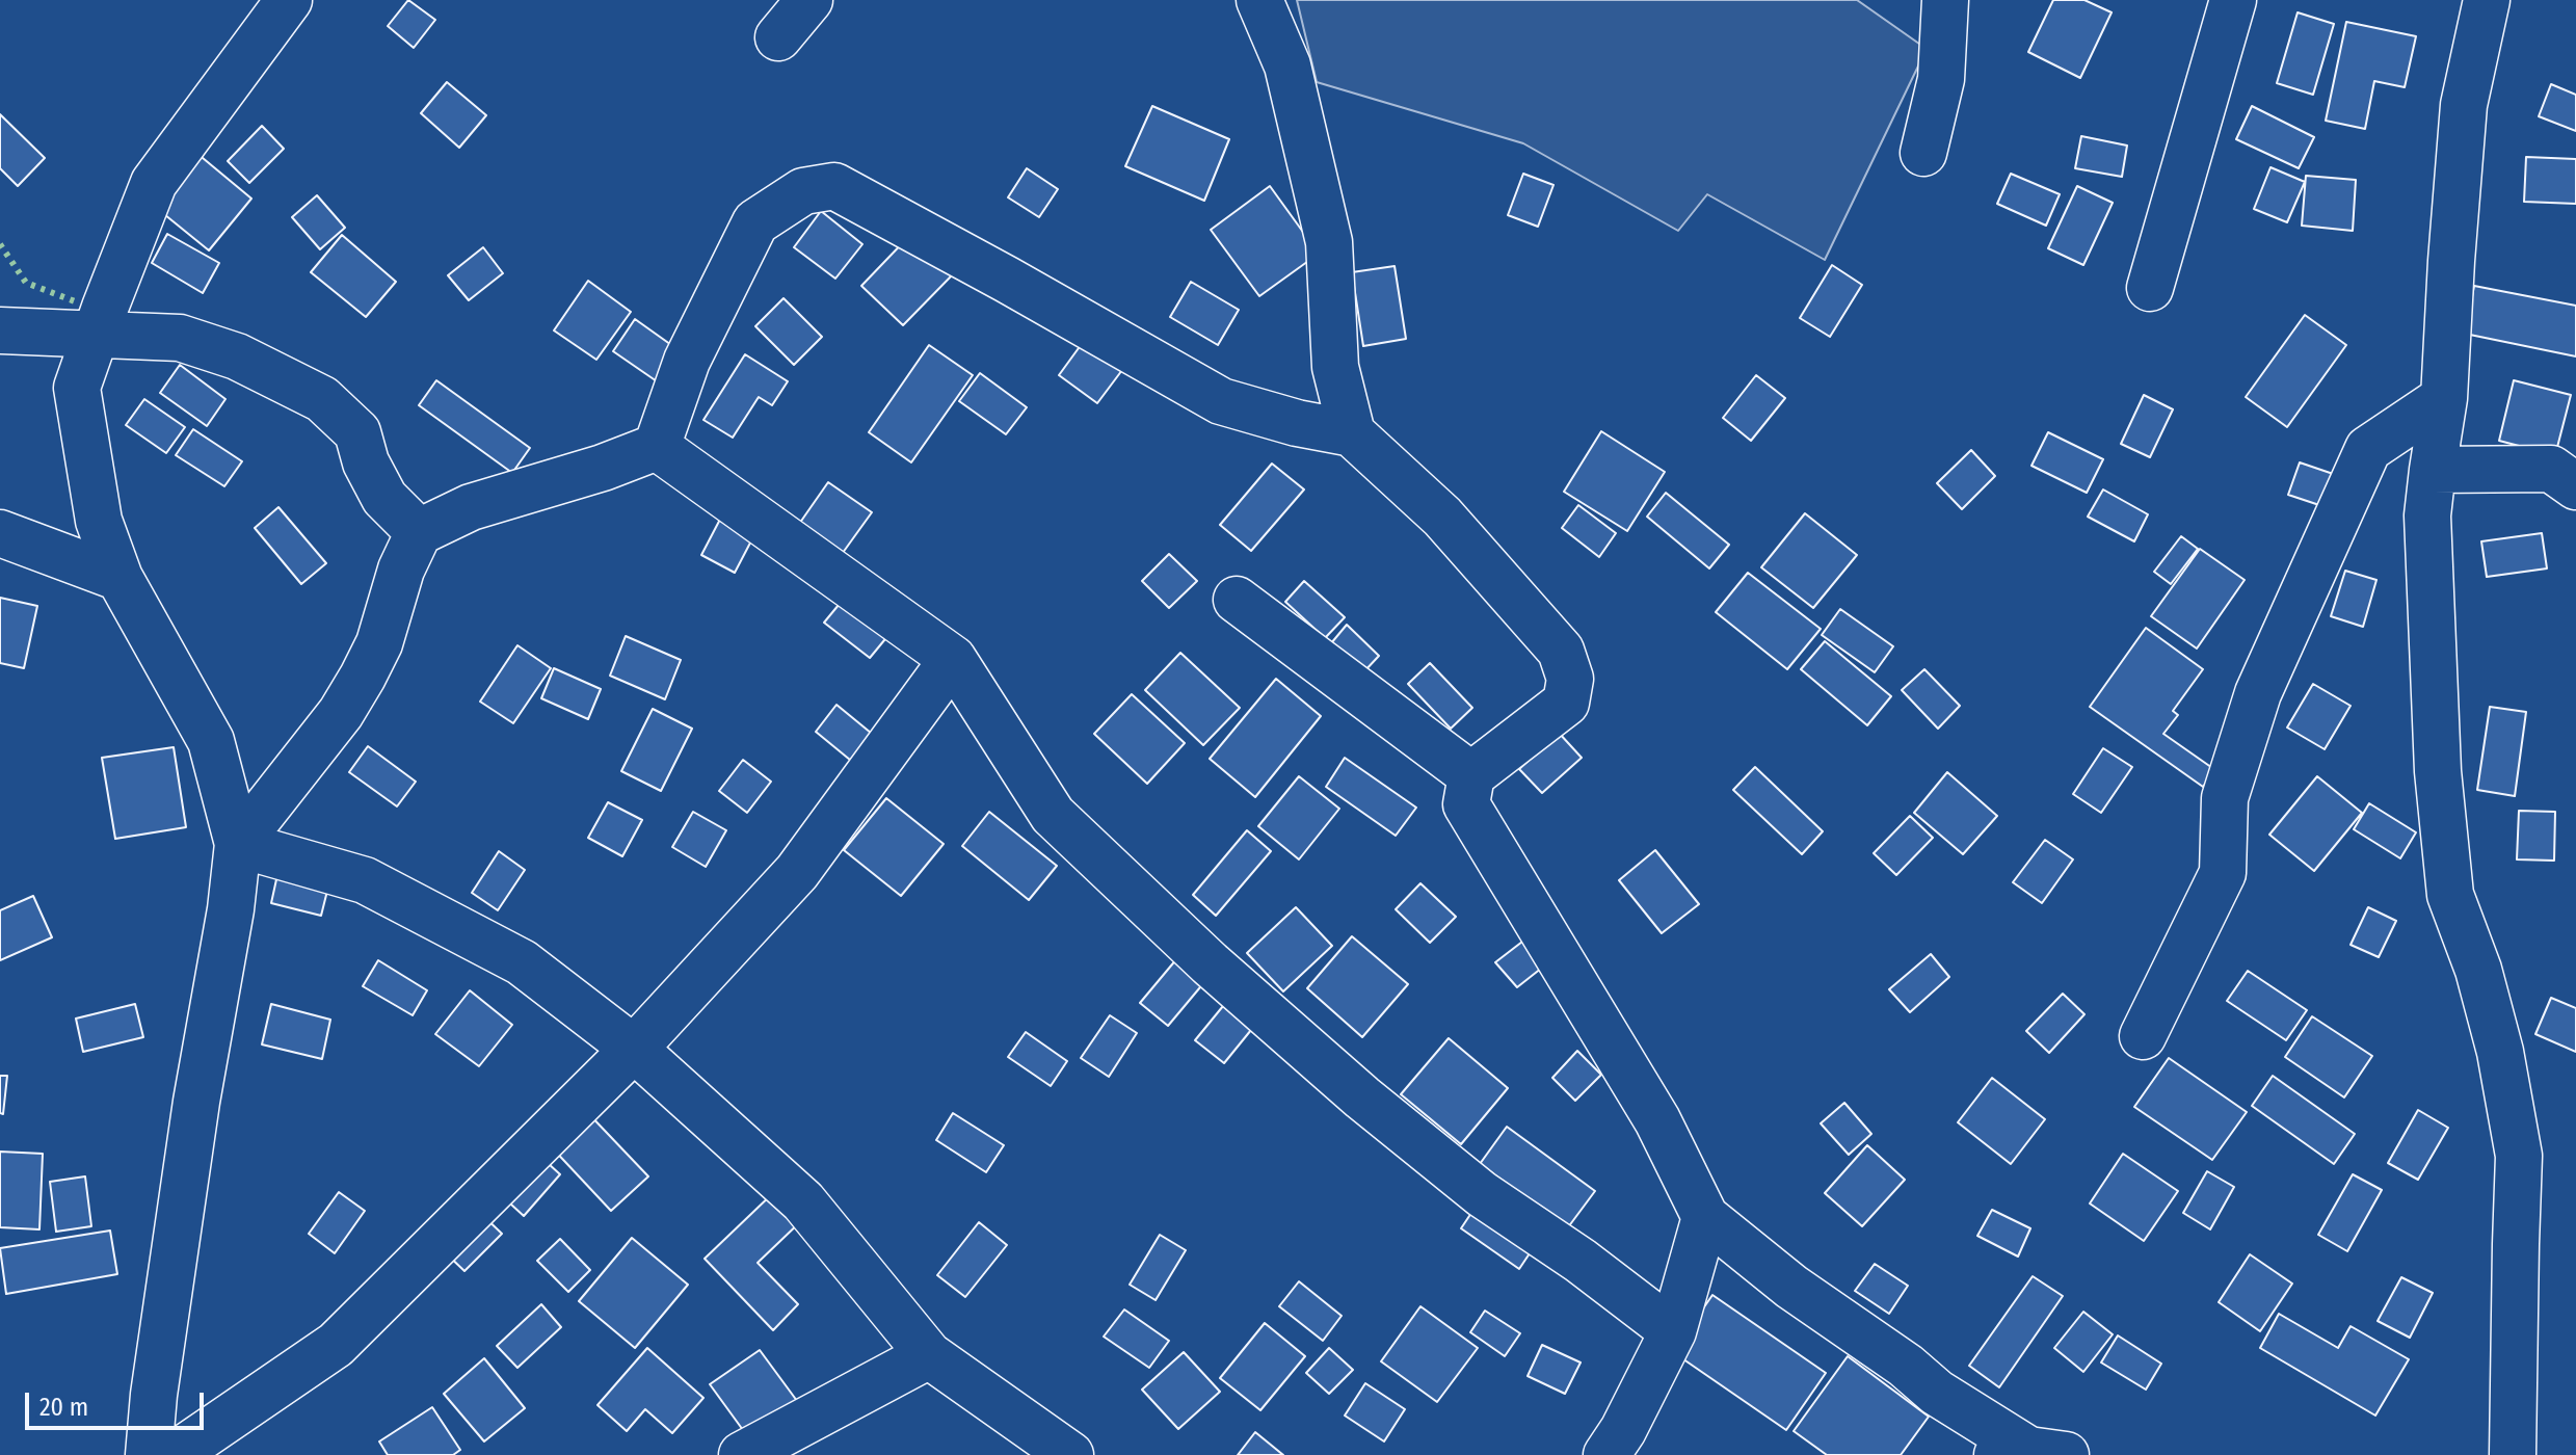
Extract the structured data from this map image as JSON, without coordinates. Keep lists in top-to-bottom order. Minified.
{"scale_bar":"20 m"}
